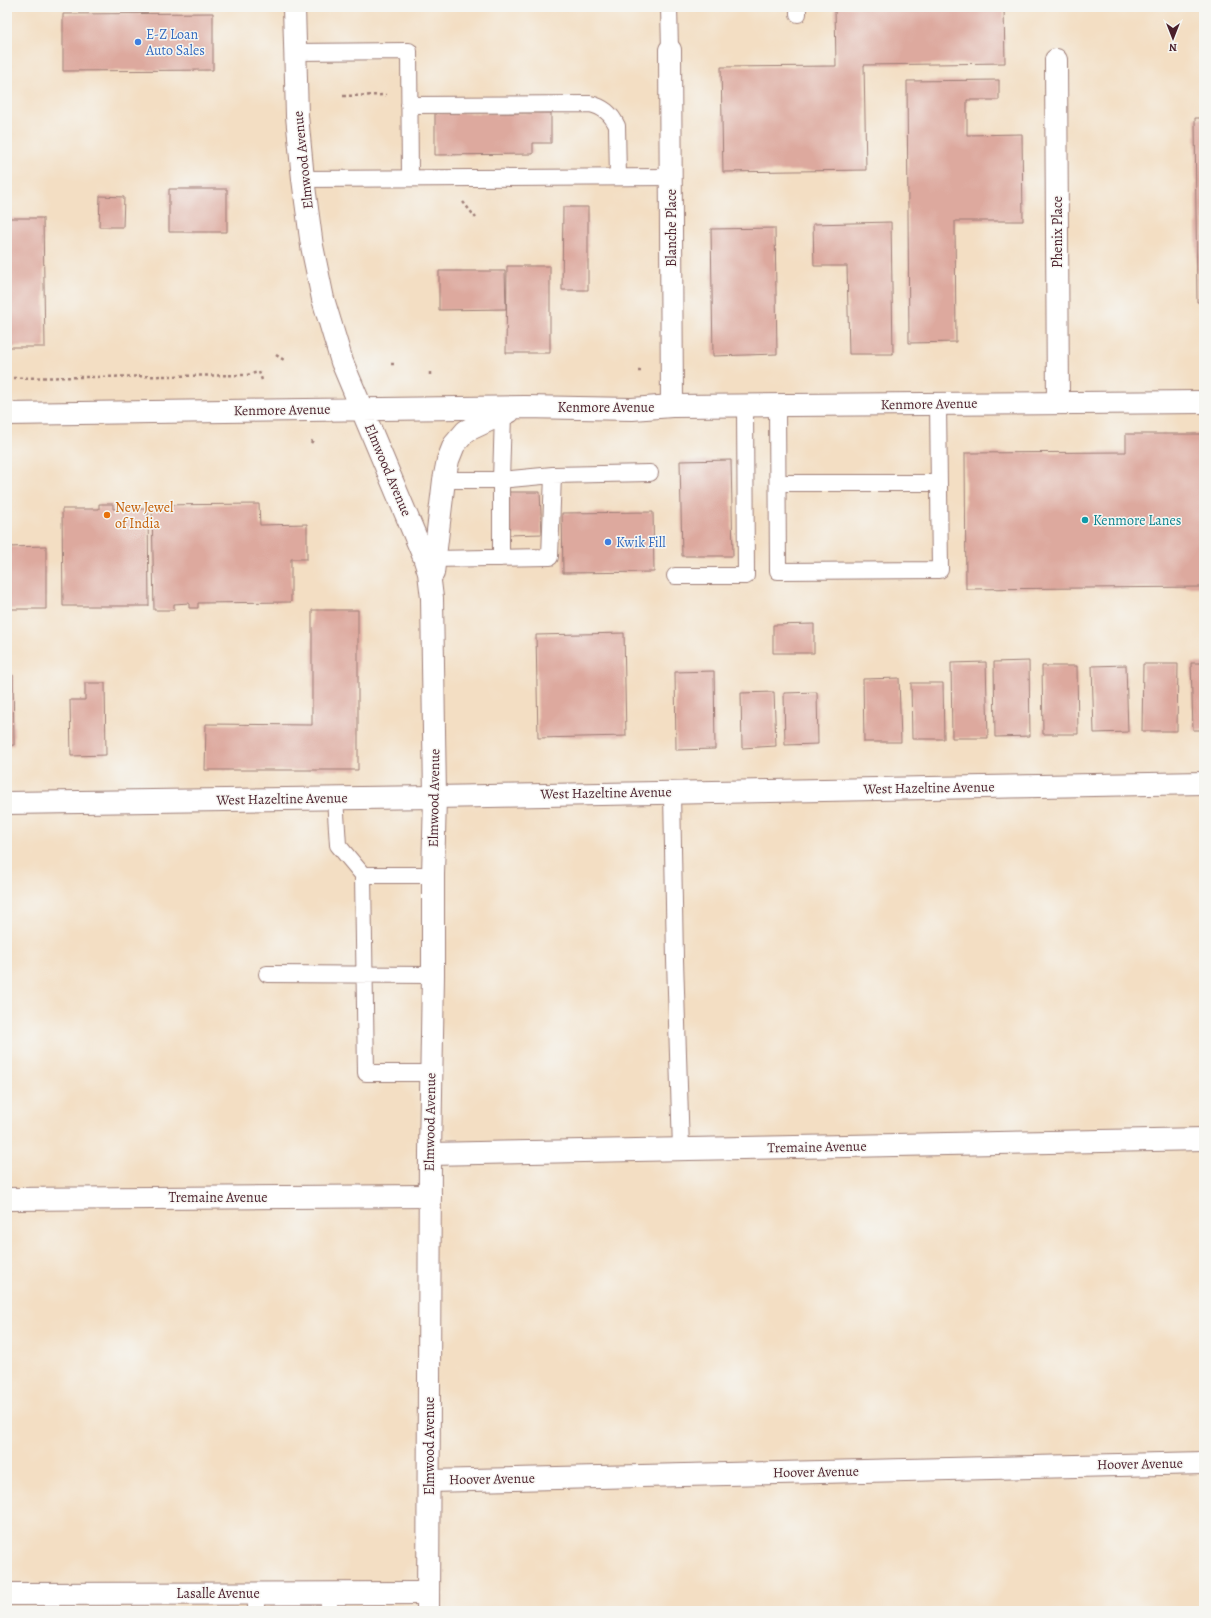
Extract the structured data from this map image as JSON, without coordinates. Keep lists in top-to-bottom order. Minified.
{"streets":{"street":["Elmwood Avenue","Blanche Place","Phenix Place","Kenmore Avenue","West Hazeltine Avenue","Tremaine Avenue","Hoover Avenue","Lasalle Avenue"]},"crossings":[["Elmwood Avenue","Kenmore Avenue"],["Elmwood Avenue","West Hazeltine Avenue"],["Elmwood Avenue","Tremaine Avenue"],["Elmwood Avenue","Hoover Avenue"],["Elmwood Avenue","Lasalle Avenue"],["Blanche Place","Kenmore Avenue"],["Phenix Place","Kenmore Avenue"]],"places":["E-Z Loan Auto Sales","New Jewel of India","Kenmore Lanes","Kwik Fill"],"north":"bottom"}
